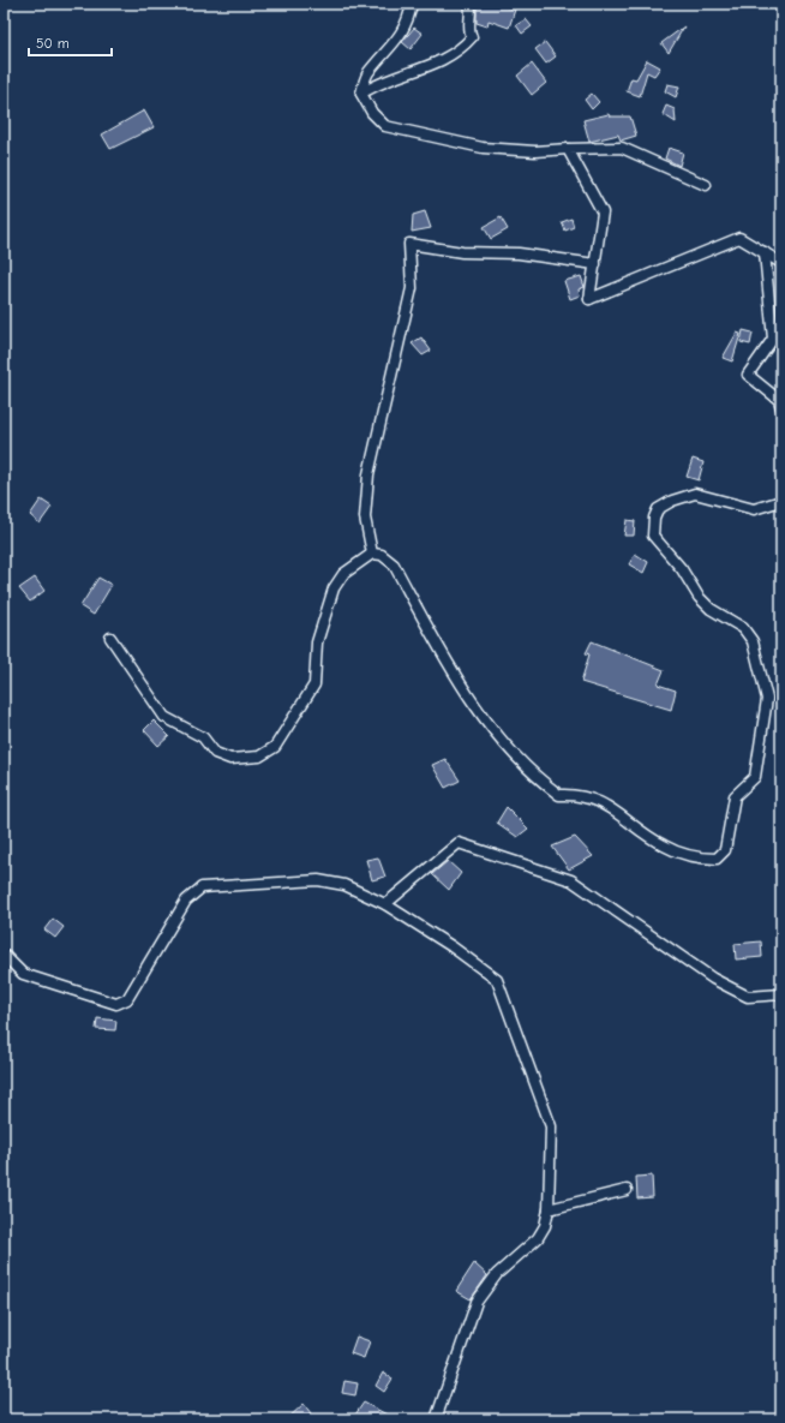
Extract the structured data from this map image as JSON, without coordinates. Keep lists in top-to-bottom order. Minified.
{"scale_bar":"50 m"}
